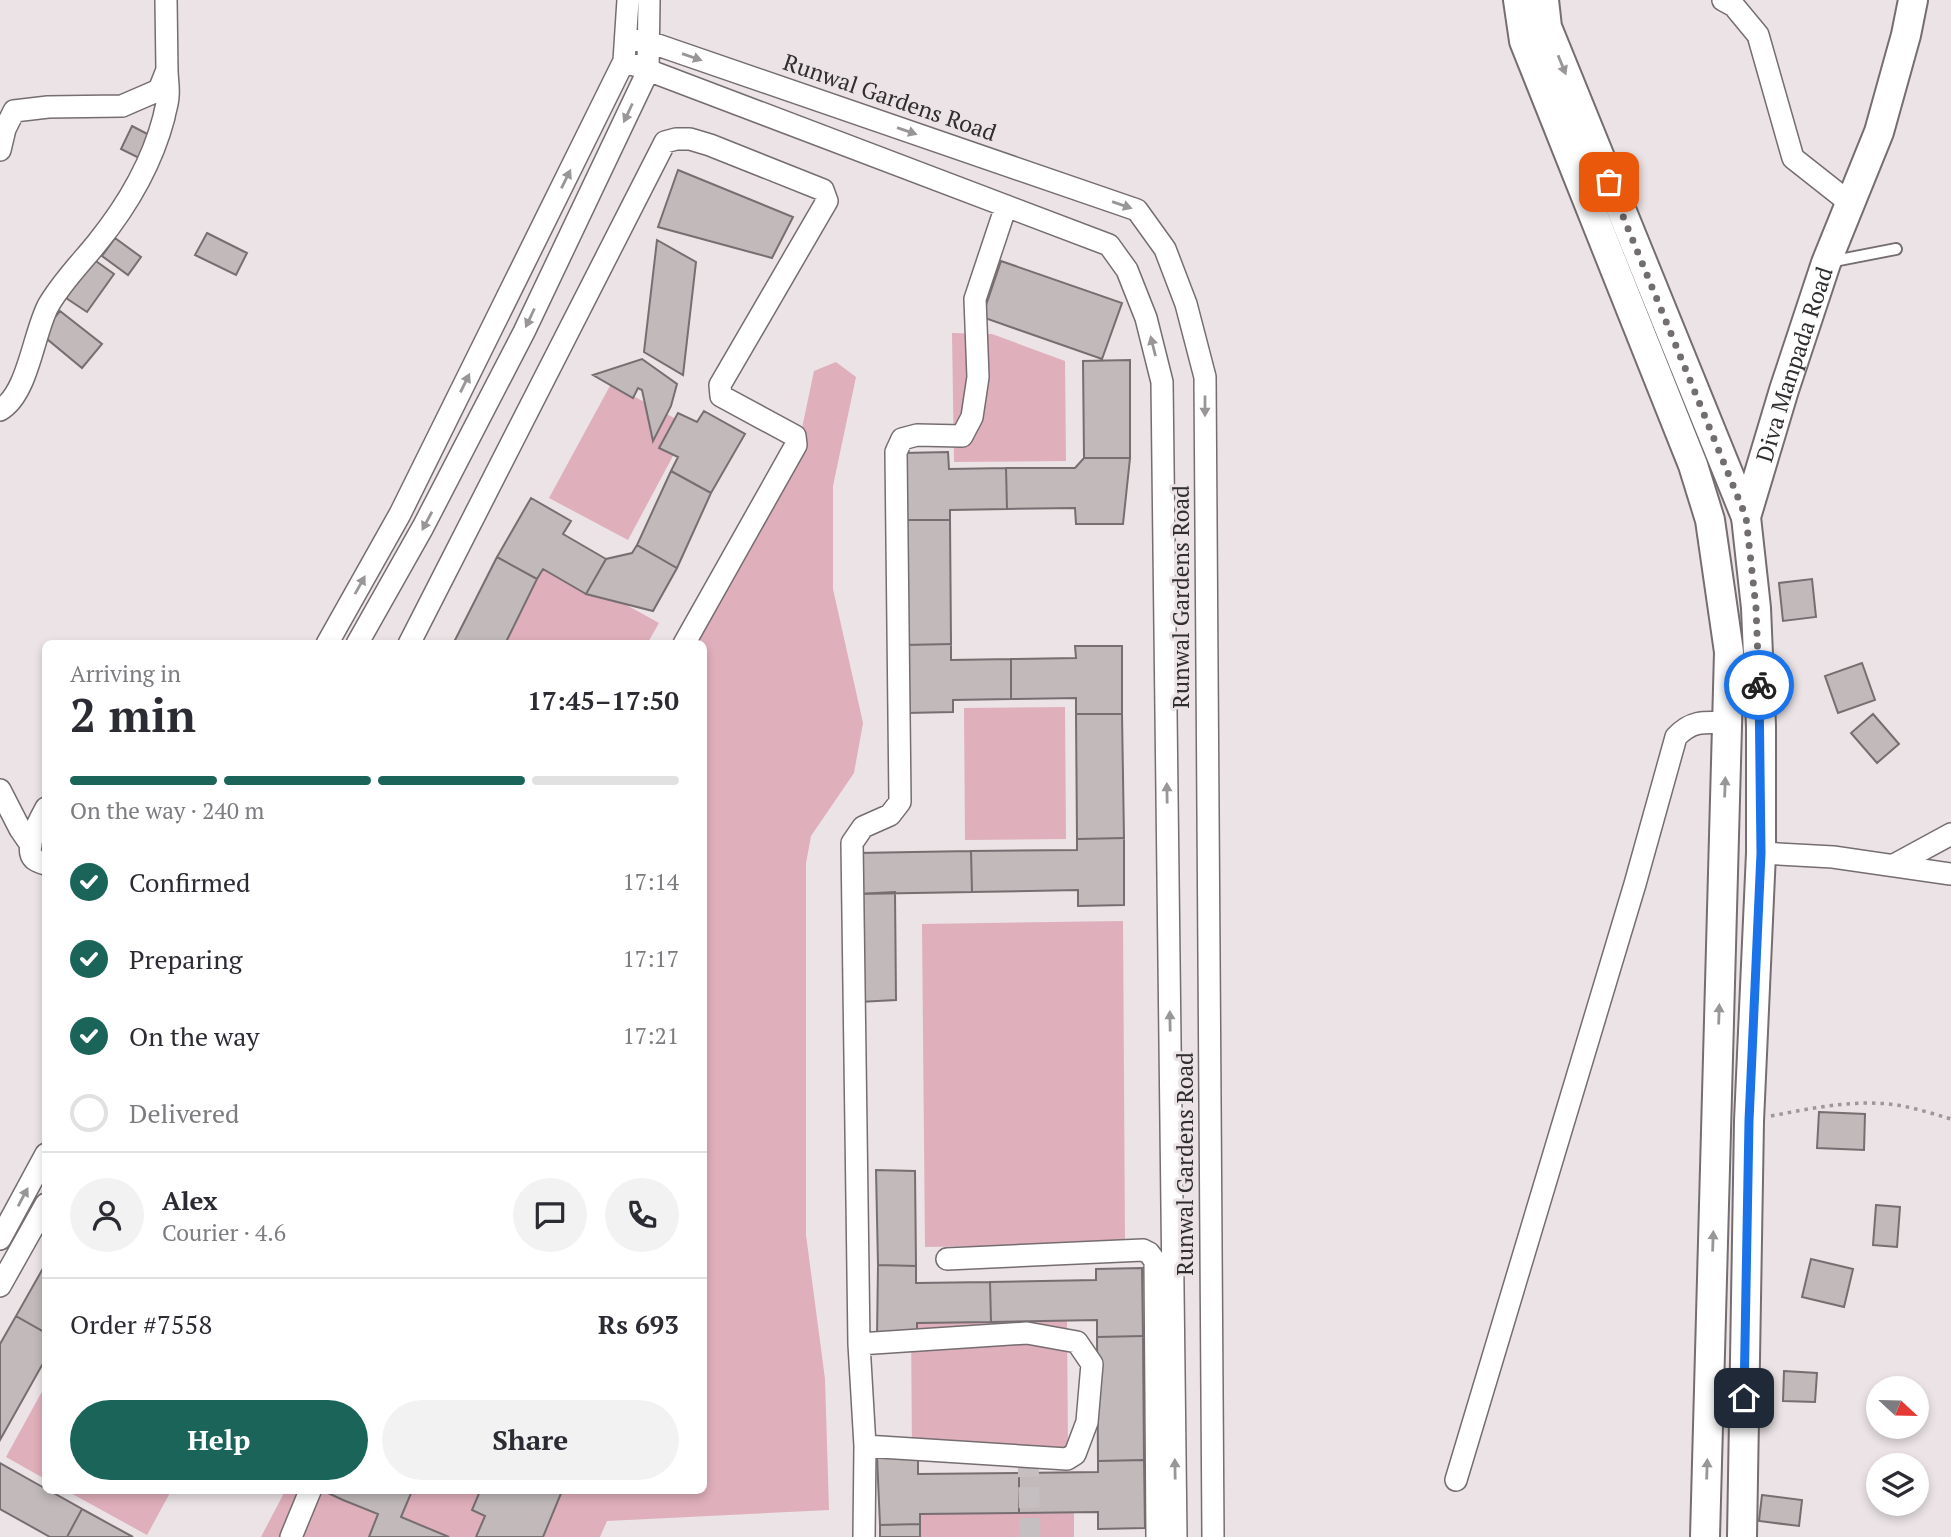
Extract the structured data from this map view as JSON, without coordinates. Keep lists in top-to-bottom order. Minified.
{"streets":{"street":["Runwal Gardens Road","Diva Manpada Road"]},"north":"right","page":{"heading":["2 min","Arriving in","17:45–17:50"],"panel":["Alex","Courier · 4.6","Order #7558","Rs 693"],"bar":"On the way · 240 m","list":[["Confirmed","17:14"],["Preparing","17:17"],["On the way","17:21"],"Delivered"],"buttons":["Help","Share"]}}
